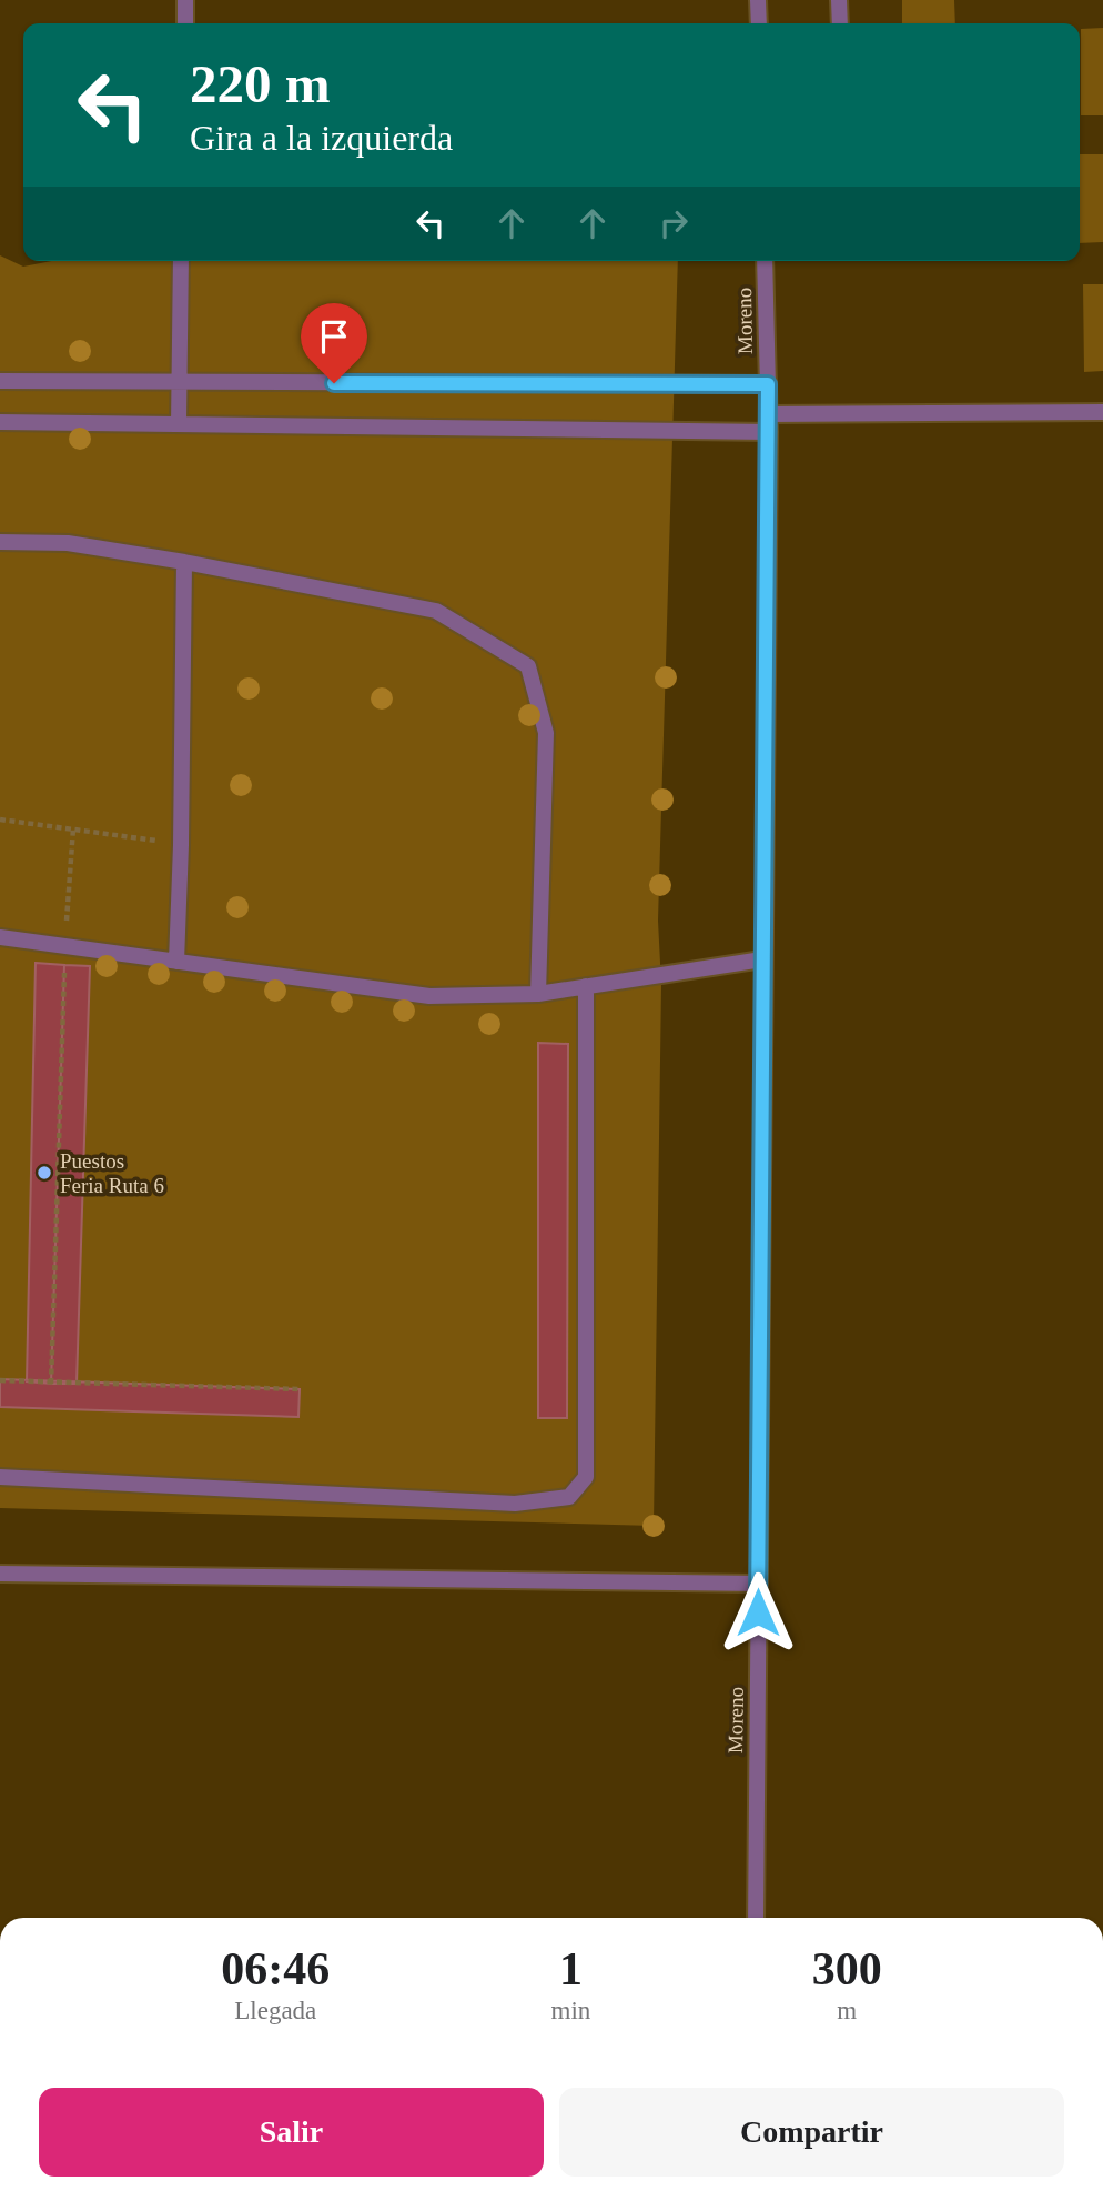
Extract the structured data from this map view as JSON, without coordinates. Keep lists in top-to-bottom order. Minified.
{"streets":{"street":["Moreno"]},"places":["Puestos Feria Ruta 6"],"page":{"turn":["220 m","Gira a la izquierda"],"eta":["06:46","Llegada","1","min","300","m"],"buttons":["Salir","Compartir"]}}
